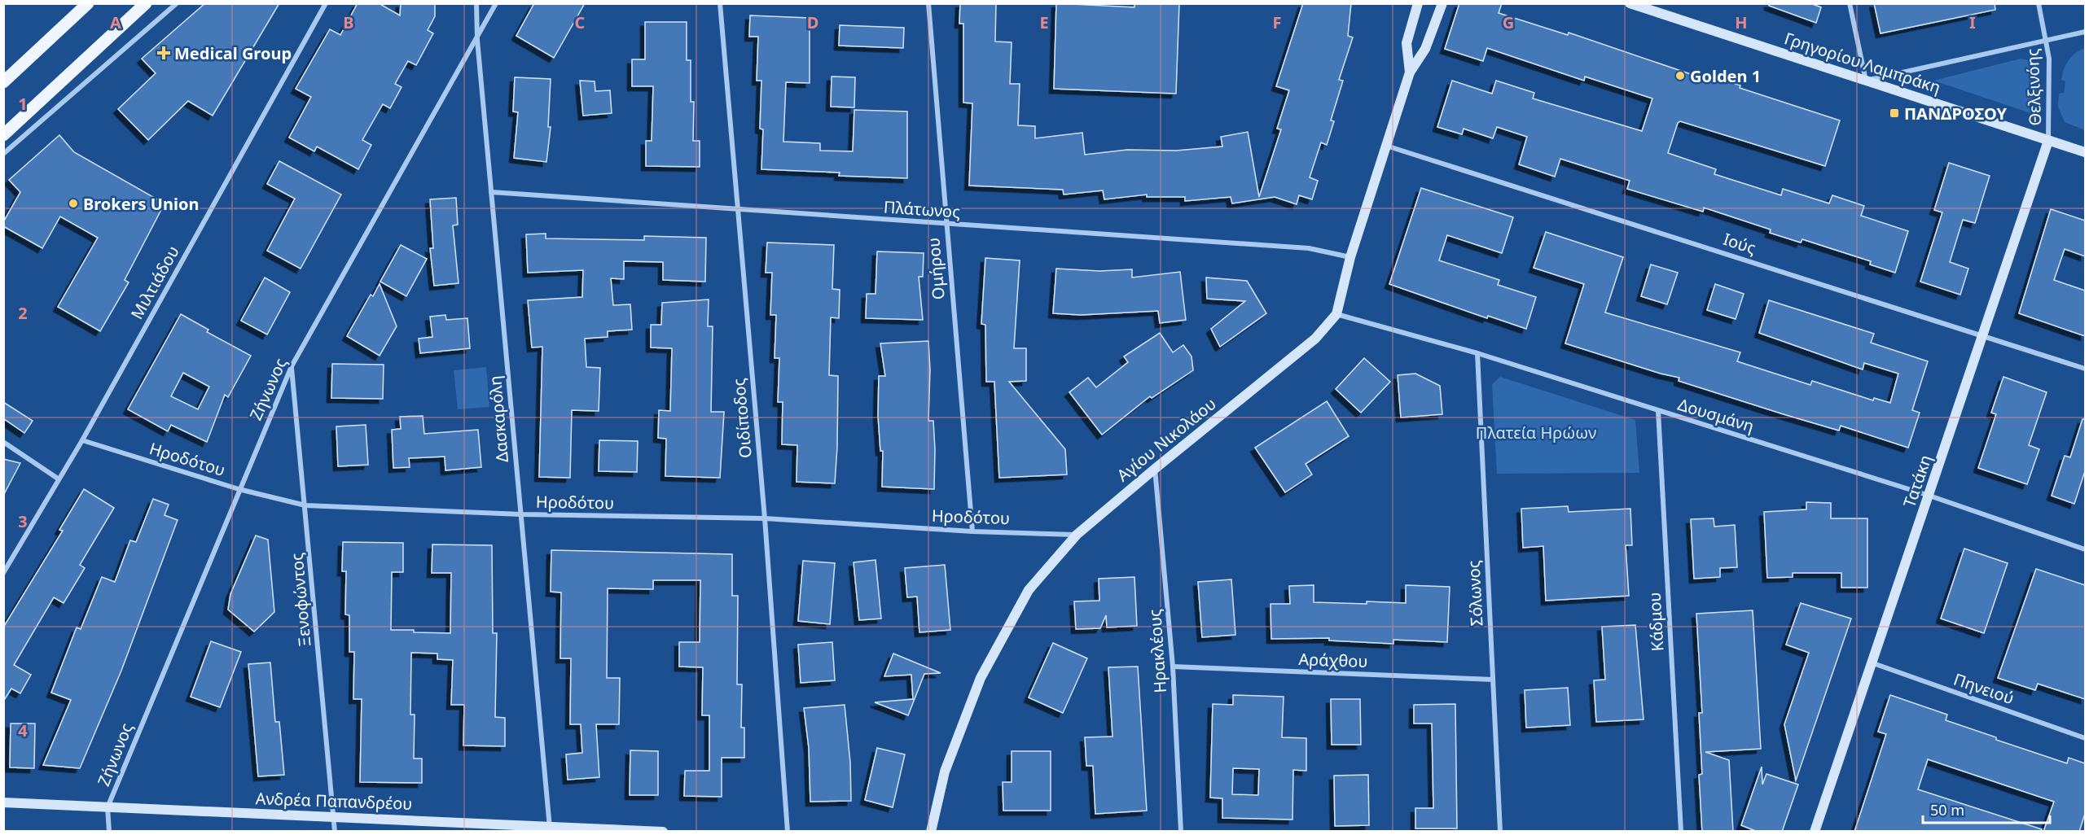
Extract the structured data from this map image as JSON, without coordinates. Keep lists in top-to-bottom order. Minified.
{"streets":{"street":["Γρηγορίου Λαμπράκη","Θελξινόης","Πλάτωνος","Ιούς","Ομήρου","Μιλτιάδου","Ζήνωνος","Δουσμάνη","Οιδίποδος","Δασκαρόλη","Αγίου Νικολάου","Ηροδότου","Τατάκη","Σόλωνος","Ξενοφώντος","Κάδμου","Ηρακλέους","Αράχθου","Πηνειού","Ανδρέα Παπανδρέου"]},"crossings":[["Γρηγορίου Λαμπράκη","Θελξινόης"],["Γρηγορίου Λαμπράκη","Τατάκη"],["Θελξινόης","Τατάκη"],["Πλάτωνος","Ομήρου"],["Πλάτωνος","Οιδίποδος"],["Πλάτωνος","Δασκαρόλη"],["Πλάτωνος","Αγίου Νικολάου"],["Ιούς","Αγίου Νικολάου"],["Ιούς","Τατάκη"],["Ομήρου","Ηροδότου"],["Μιλτιάδου","Ηροδότου"],["Ζήνωνος","Δασκαρόλη"],["Ζήνωνος","Ηροδότου"],["Ζήνωνος","Ξενοφώντος"],["Ζήνωνος","Ανδρέα Παπανδρέου"],["Δουσμάνη","Αγίου Νικολάου"],["Δουσμάνη","Τατάκη"],["Δουσμάνη","Σόλωνος"],["Δουσμάνη","Κάδμου"],["Οιδίποδος","Ηροδότου"],["Δασκαρόλη","Ηροδότου"],["Δασκαρόλη","Ανδρέα Παπανδρέου"],["Αγίου Νικολάου","Ηροδότου"],["Αγίου Νικολάου","Ηρακλέους"],["Ηροδότου","Ξενοφώντος"],["Τατάκη","Πηνειού"],["Σόλωνος","Αράχθου"],["Ξενοφώντος","Ανδρέα Παπανδρέου"],["Ηρακλέους","Αράχθου"]],"parks":["Πλατεία Ηρώων"],"places":{"health":["Medical Group"],"other":["Golden 1","Brokers Union"],"transit":["ΠΑΝΔΡΟΣΟΥ"]},"scale_bar":"50 m","grid":{"columns":["A","B","C","D","E","F","G","H","I"],"rows":["1","2","3","4"]}}
